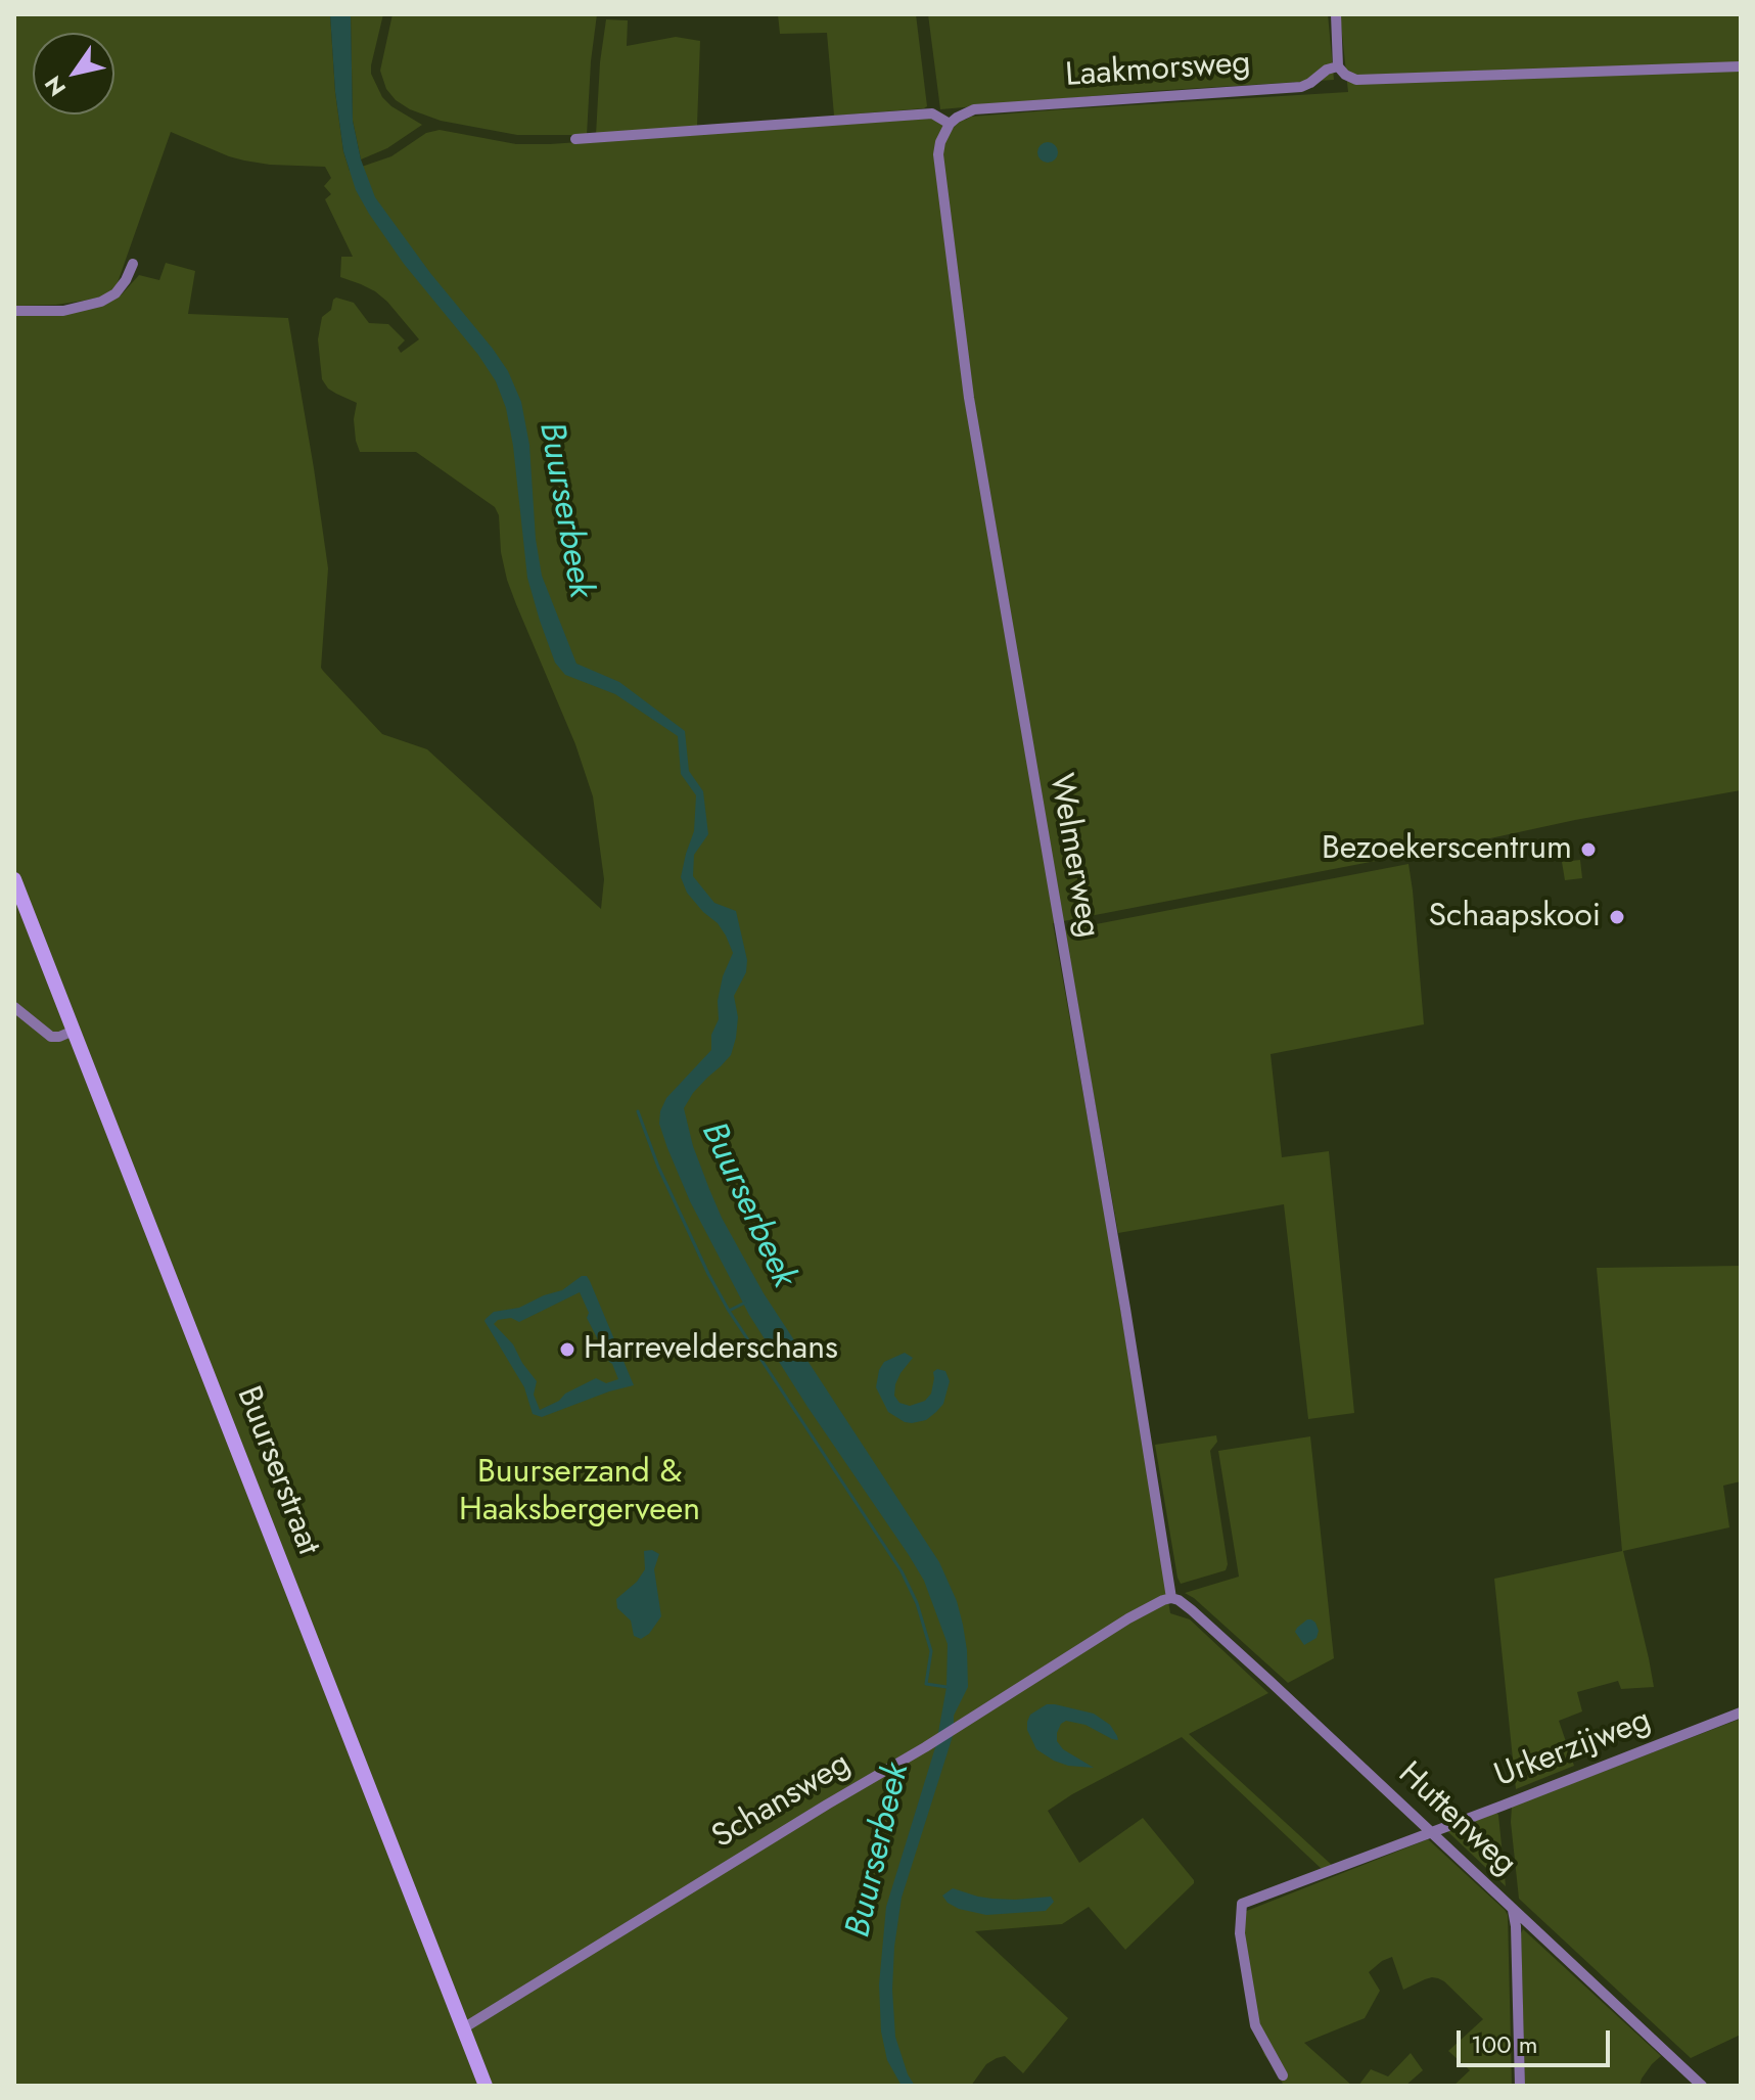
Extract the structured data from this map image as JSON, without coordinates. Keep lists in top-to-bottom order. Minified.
{"streets":{"main road":["Buurserstraat"],"street":["Laakmorsweg","Welmerweg","Urkerzijweg","Schansweg","Huttenweg"]},"crossings":[["Laakmorsweg","Welmerweg"],["Welmerweg","Schansweg"],["Welmerweg","Huttenweg"],["Buurserstraat","Schansweg"],["Urkerzijweg","Huttenweg"],["Schansweg","Huttenweg"]],"water":["Buurserbeek"],"parks":["Buurserzand & Haaksbergerveen"],"places":["Bezoekerscentrum","Schaapskooi","Harrevelderschans"],"scale_bar":"100 m","north":"bottom left"}
